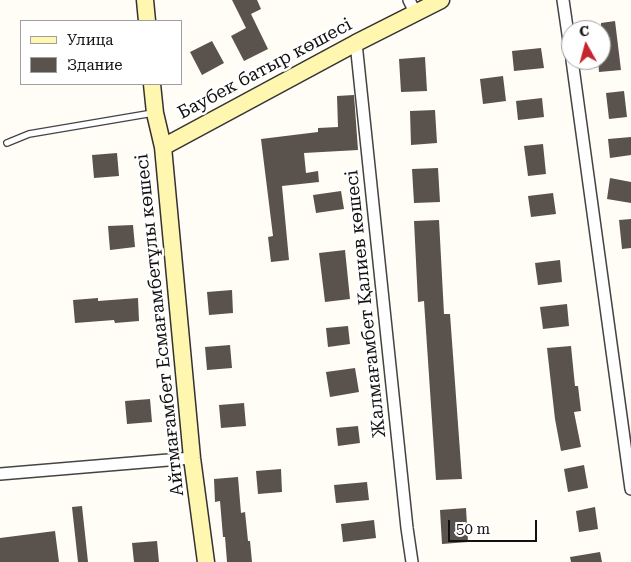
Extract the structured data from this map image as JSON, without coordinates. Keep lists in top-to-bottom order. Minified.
{"streets":{"street":["Баубек батыр көшесі","Жалмағамбет Қалиев көшесі","Айтмағамбет Есмағамбетұлы көшесі"]},"crossings":[["Баубек батыр көшесі","Жалмағамбет Қалиев көшесі"],["Баубек батыр көшесі","Айтмағамбет Есмағамбетұлы көшесі"]],"legend":["Улица","Здание"],"scale_bar":"50 m","north":"top"}
